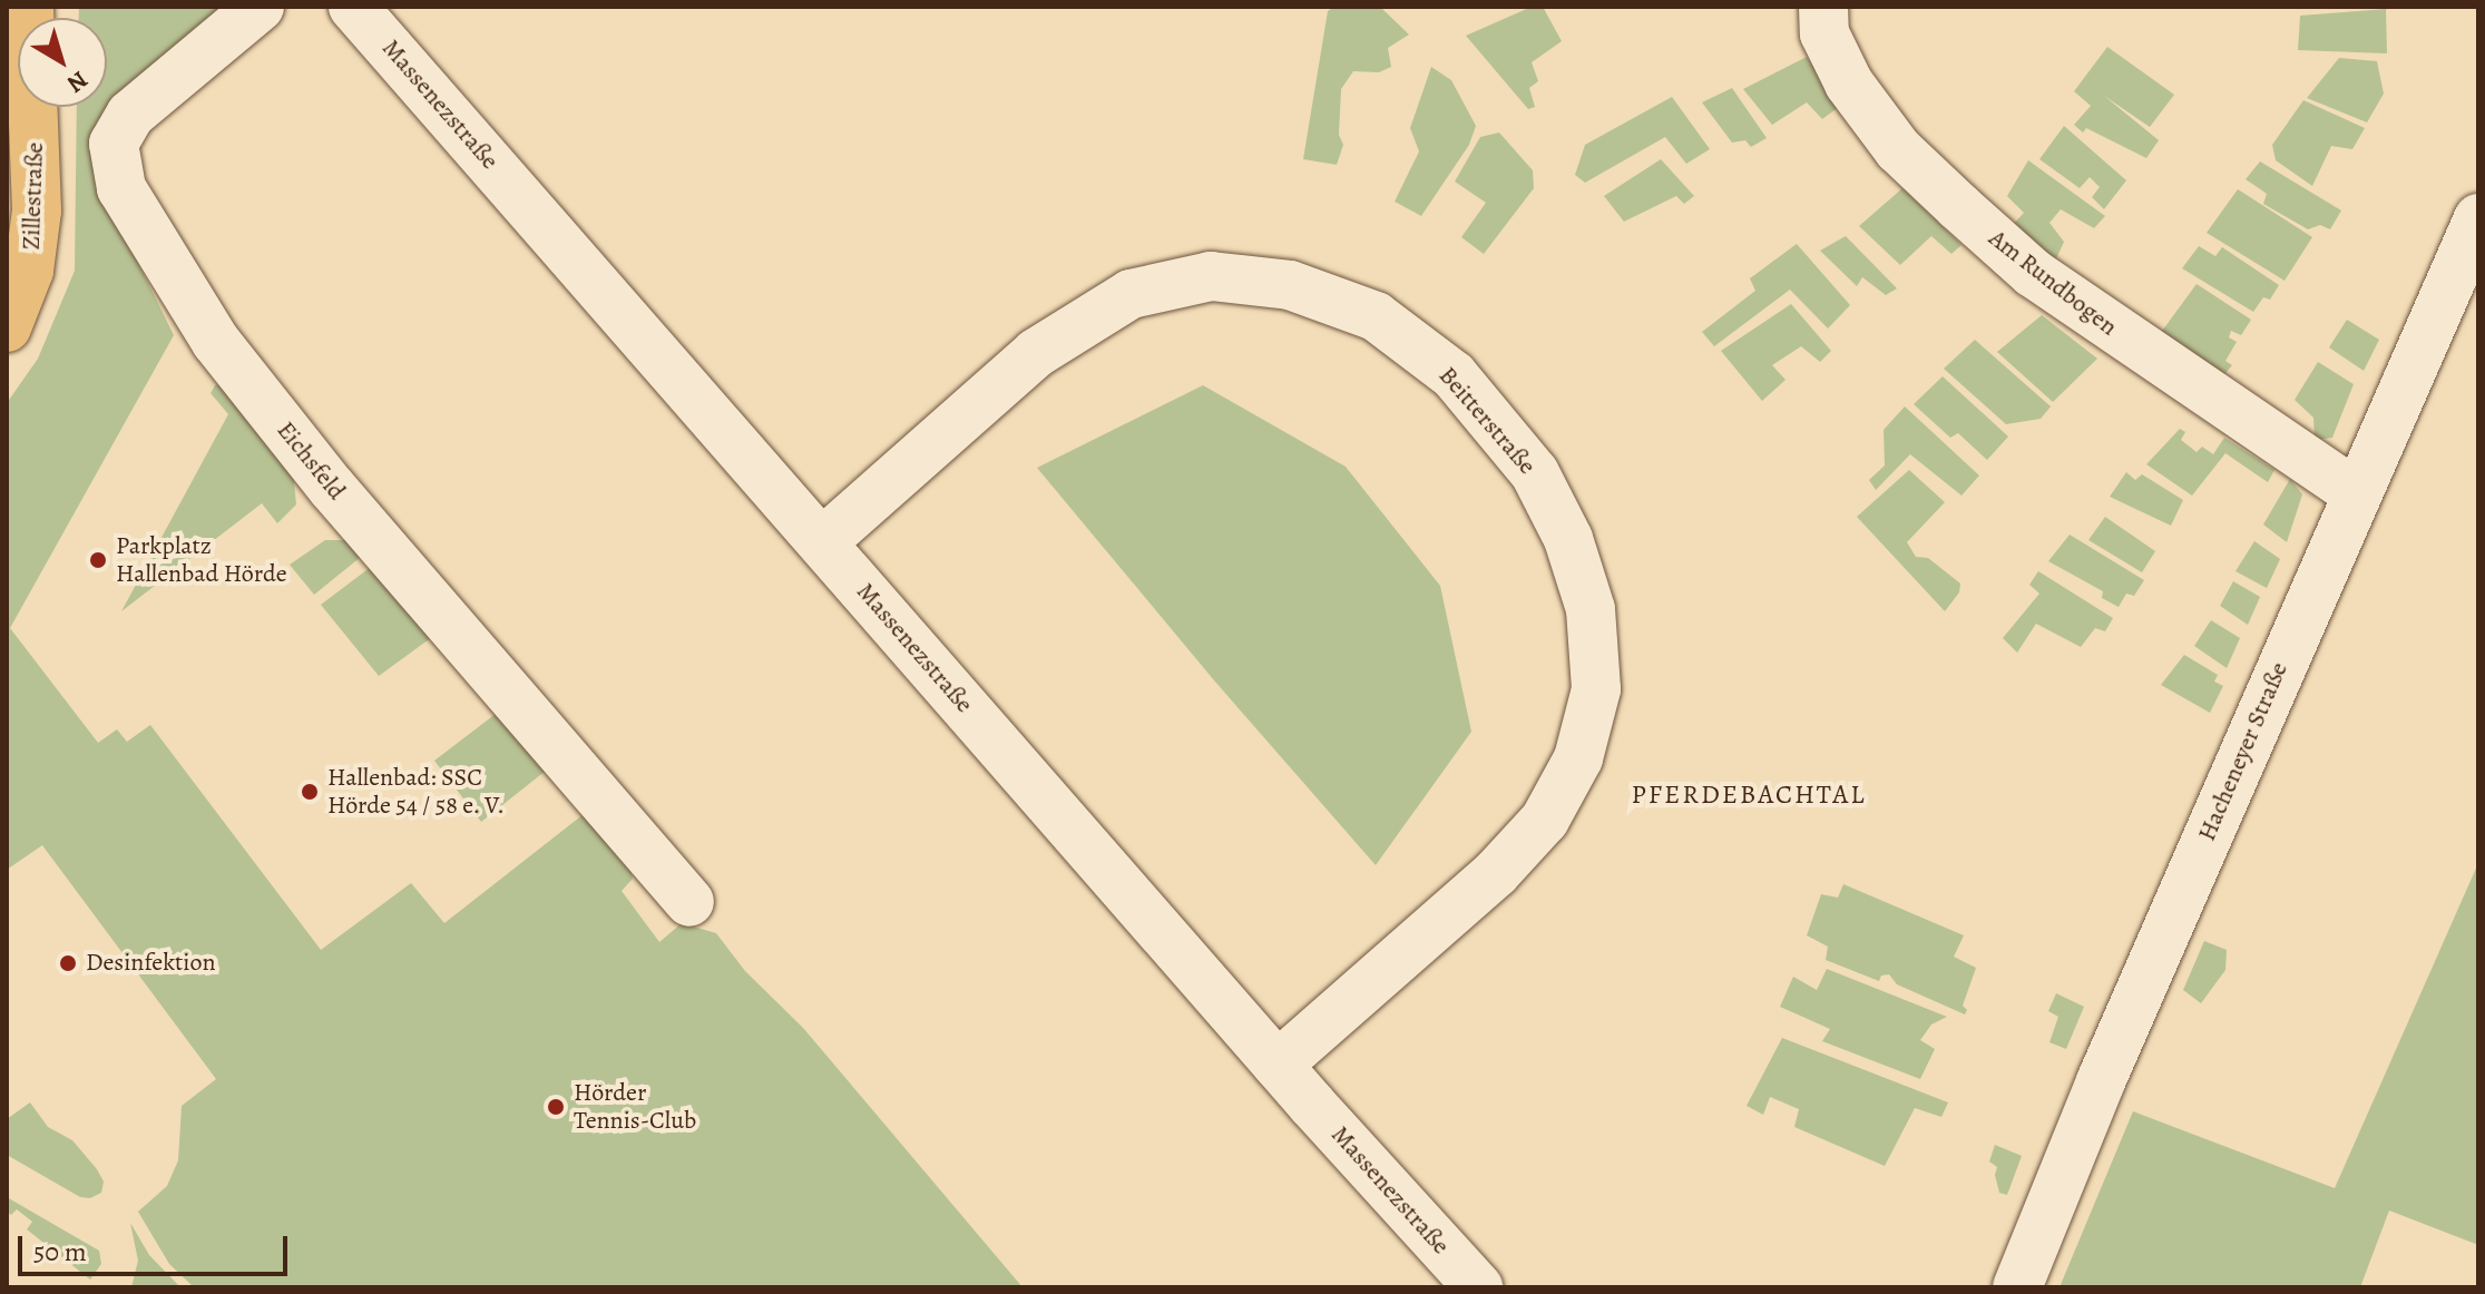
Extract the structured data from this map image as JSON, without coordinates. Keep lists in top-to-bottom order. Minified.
{"streets":{"main road":["Zillestraße"],"street":["Massenezstraße","Am Rundbogen","Beitterstraße","Eichsfeld","Hacheneyer Straße"]},"crossings":[["Massenezstraße","Beitterstraße"],["Am Rundbogen","Hacheneyer Straße"]],"districts":["PFERDEBACHTAL"],"places":["Parkplatz Hallenbad Hörde","Hallenbad: SSC Hörde 54 / 58 e. V.","Desinfektion","Hörder Tennis-Club"],"scale_bar":"50 m","north":"bottom right"}
